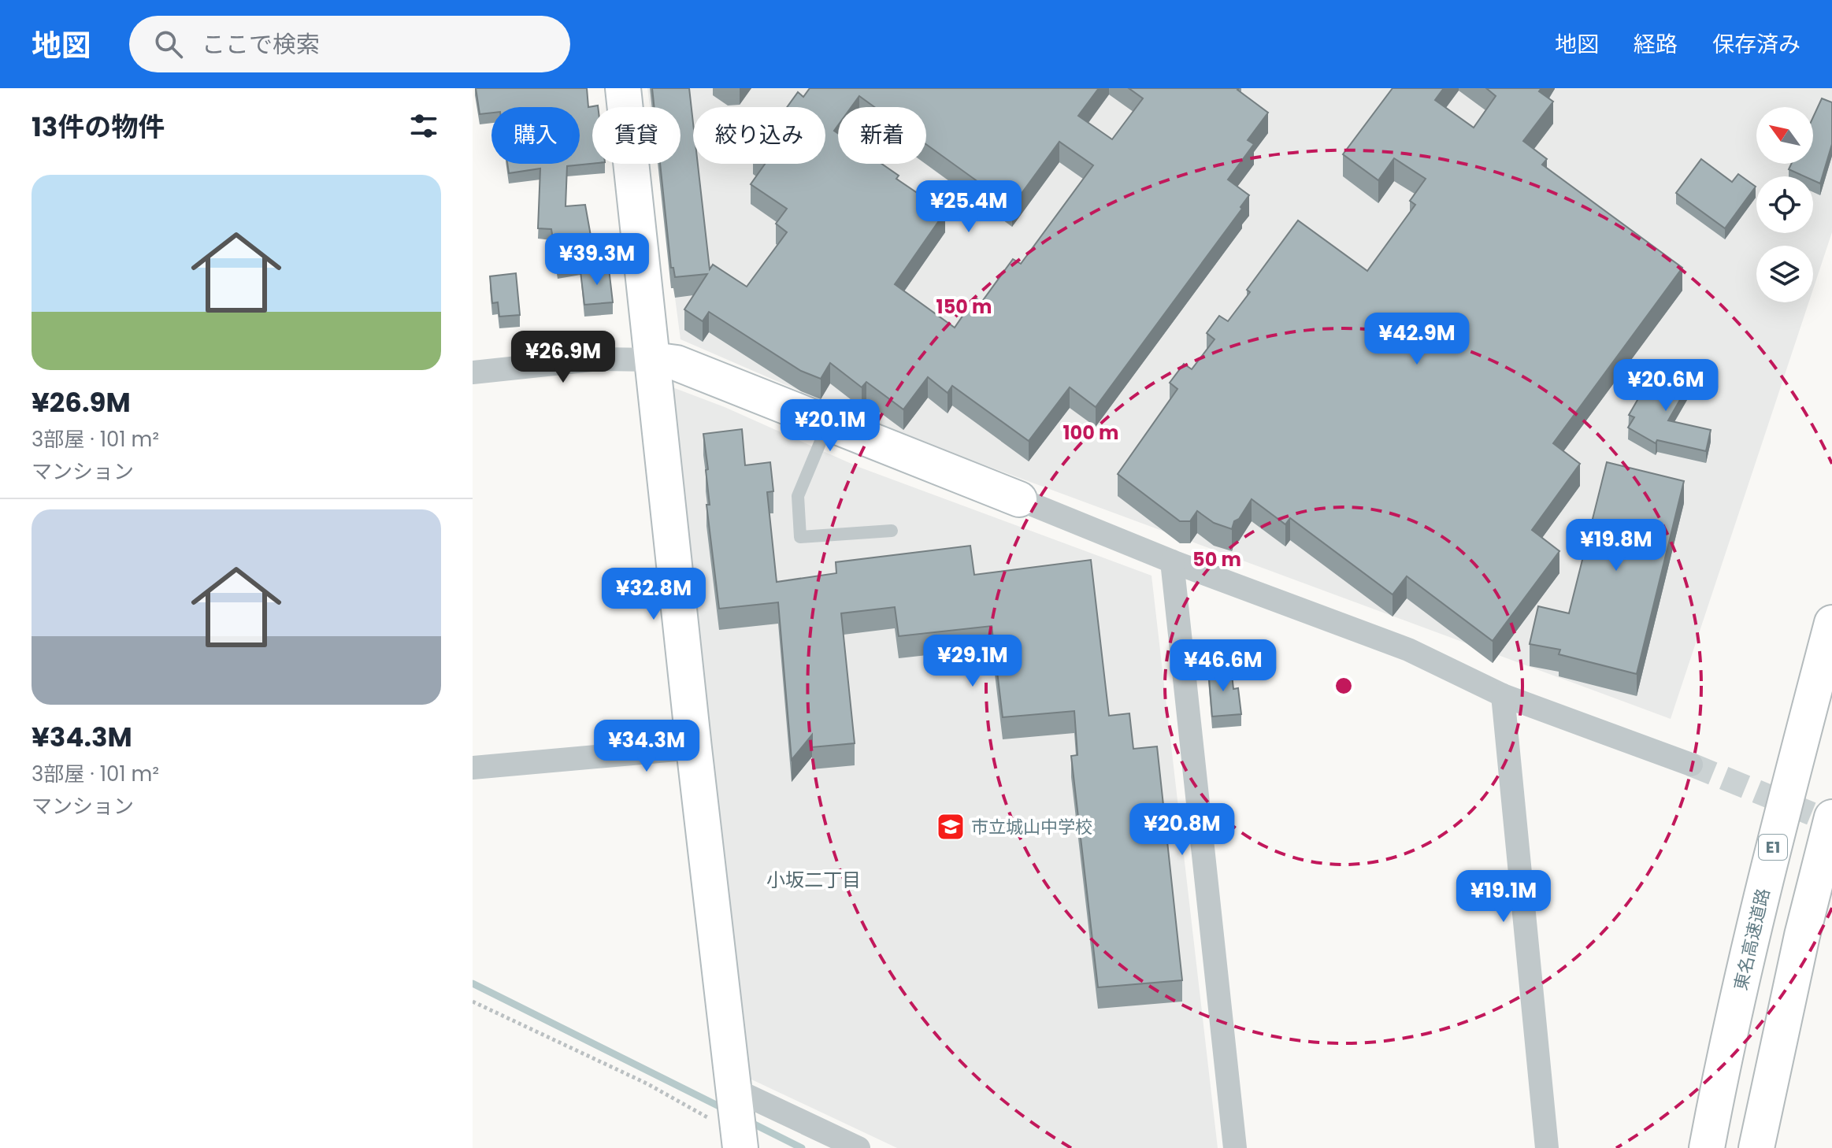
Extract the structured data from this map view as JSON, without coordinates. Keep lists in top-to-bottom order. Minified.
{"streets":{"main road":["E1","東名高速道路"]},"districts":["小坂二丁目"],"places":{"school or university":["市立城山中学校"]},"north":"top left","page":{"header":"地図","search":"ここで検索","nav":["地図","経路","保存済み"],"heading":"13件の物件","chip":["購入","賃貸","絞り込み","新着"],"list":[{"name":"¥26.9M","note":"3部屋 · 101 m² · マンション"},{"name":"¥34.3M","note":"3部屋 · 101 m² · マンション"}],"price":["¥25.4M","¥39.3M","¥42.9M","¥26.9M","¥20.6M","¥20.1M","¥19.8M","¥32.8M","¥29.1M","¥46.6M","¥34.3M","¥20.8M","¥19.1M"]},"rings":["150 m","100 m","50 m"]}
